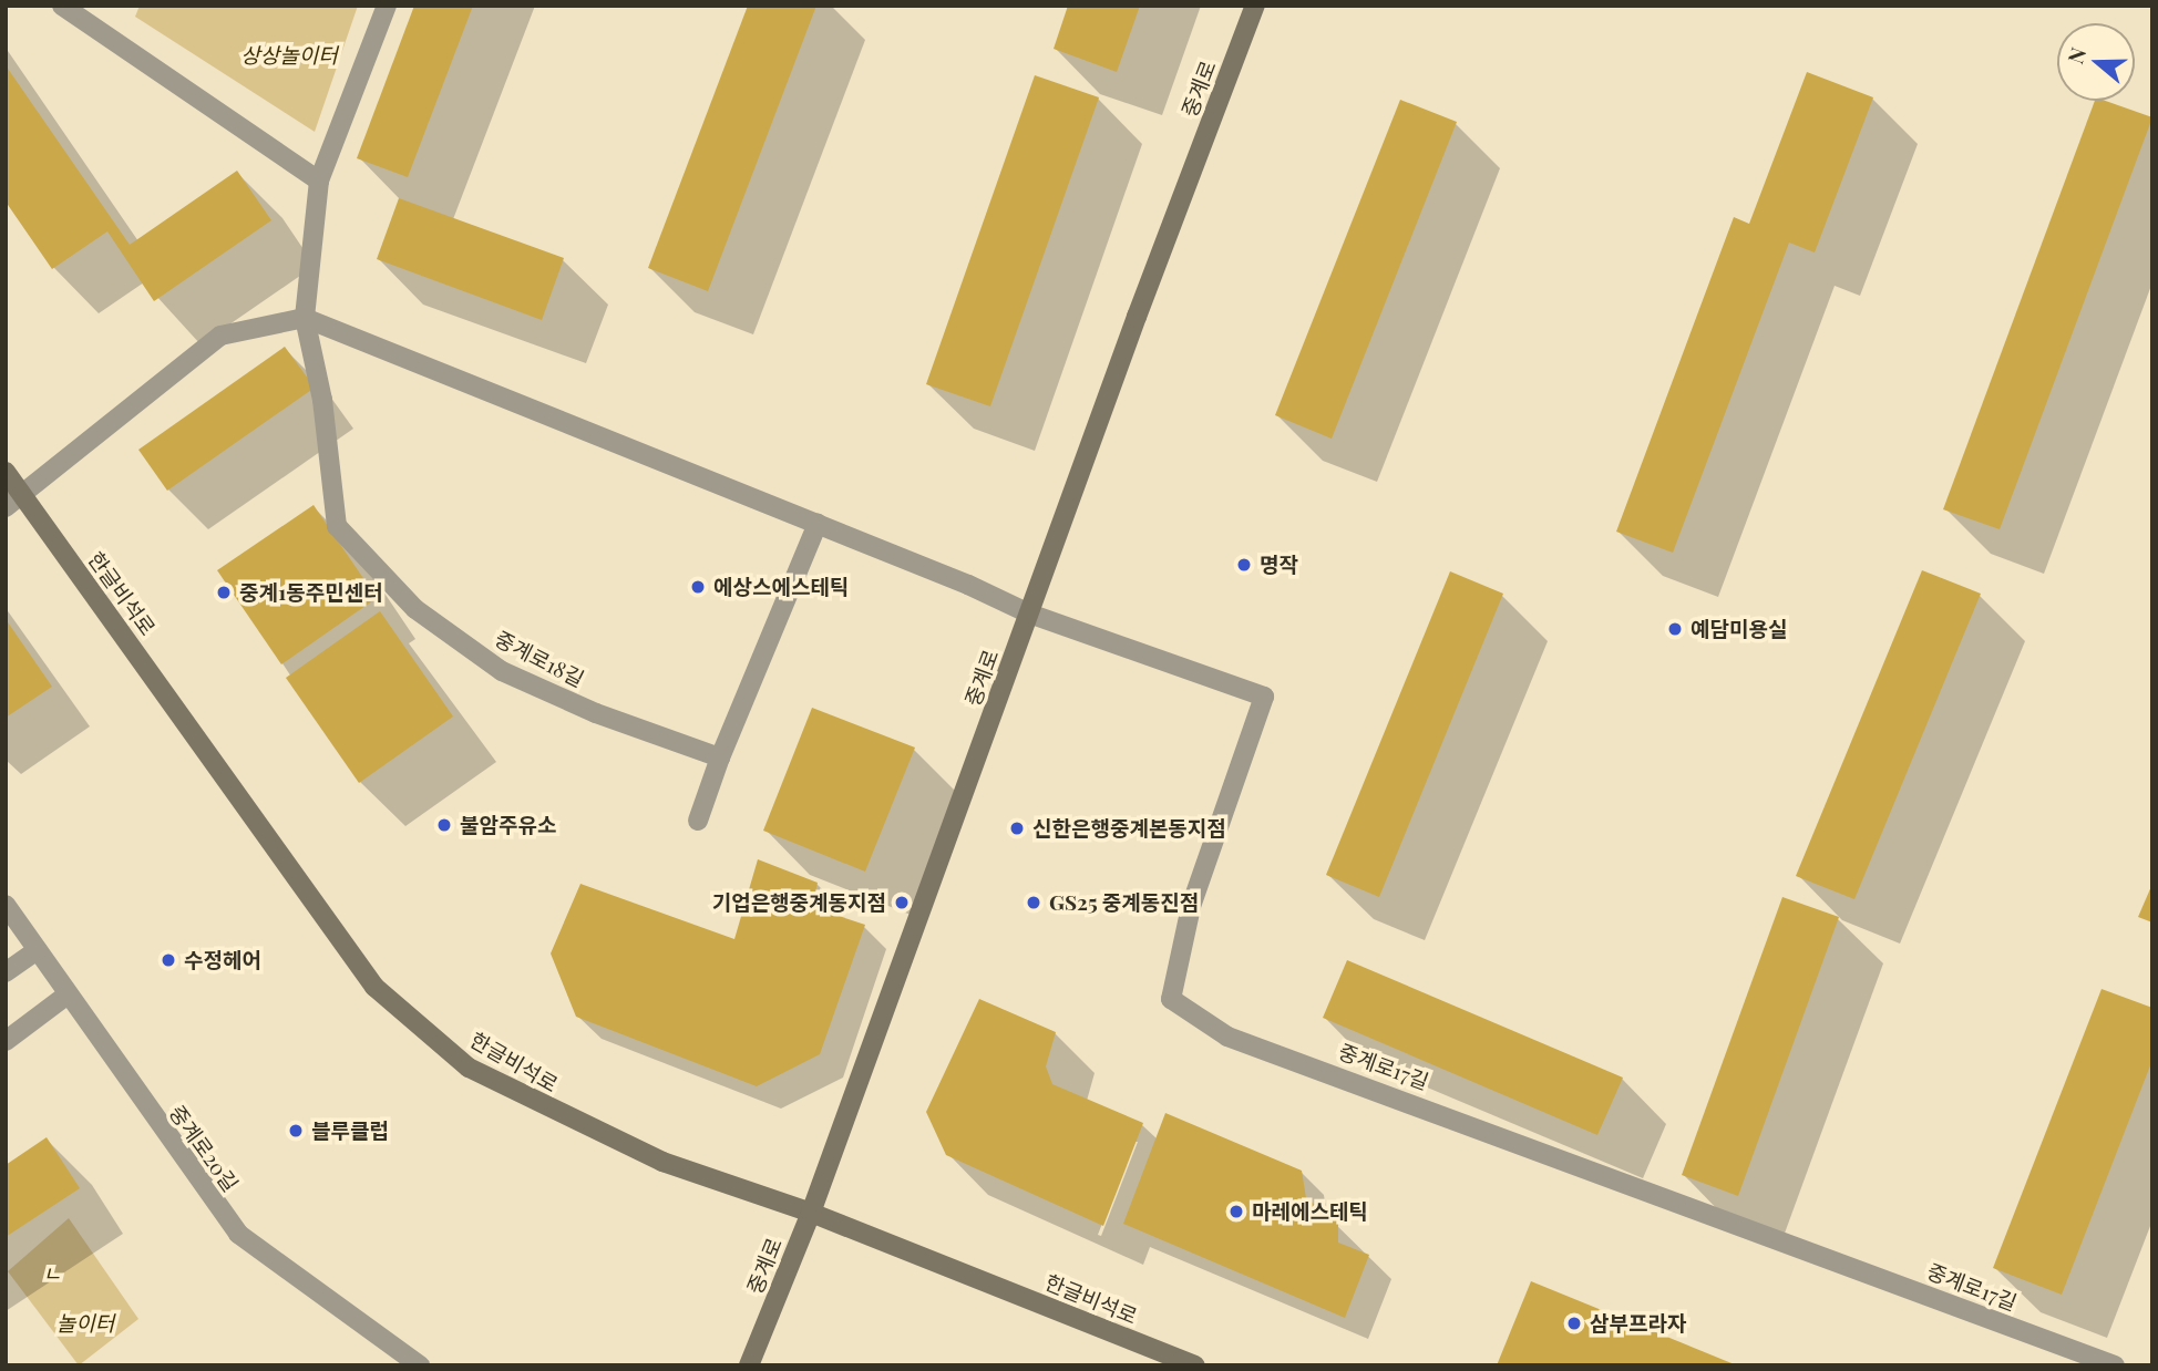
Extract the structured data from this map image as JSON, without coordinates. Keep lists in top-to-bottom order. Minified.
{"streets":{"main road":["중계로","한글비석로"],"street":["중계로18길","중계로17길","중계로20길"]},"crossings":[["중계로","한글비석로"],["중계로","중계로17길"]],"parks":["상상놀이터","ㄴ","놀이터"],"places":["명작","에상스에스테틱","중계1동주민센터","예담미용실","불암주유소","신한은행중계본동지점","기업은행중계동지점","GS25 중계동진점","수정헤어","블루클럽","마레에스테틱","삼부프라자"],"north":"left"}
